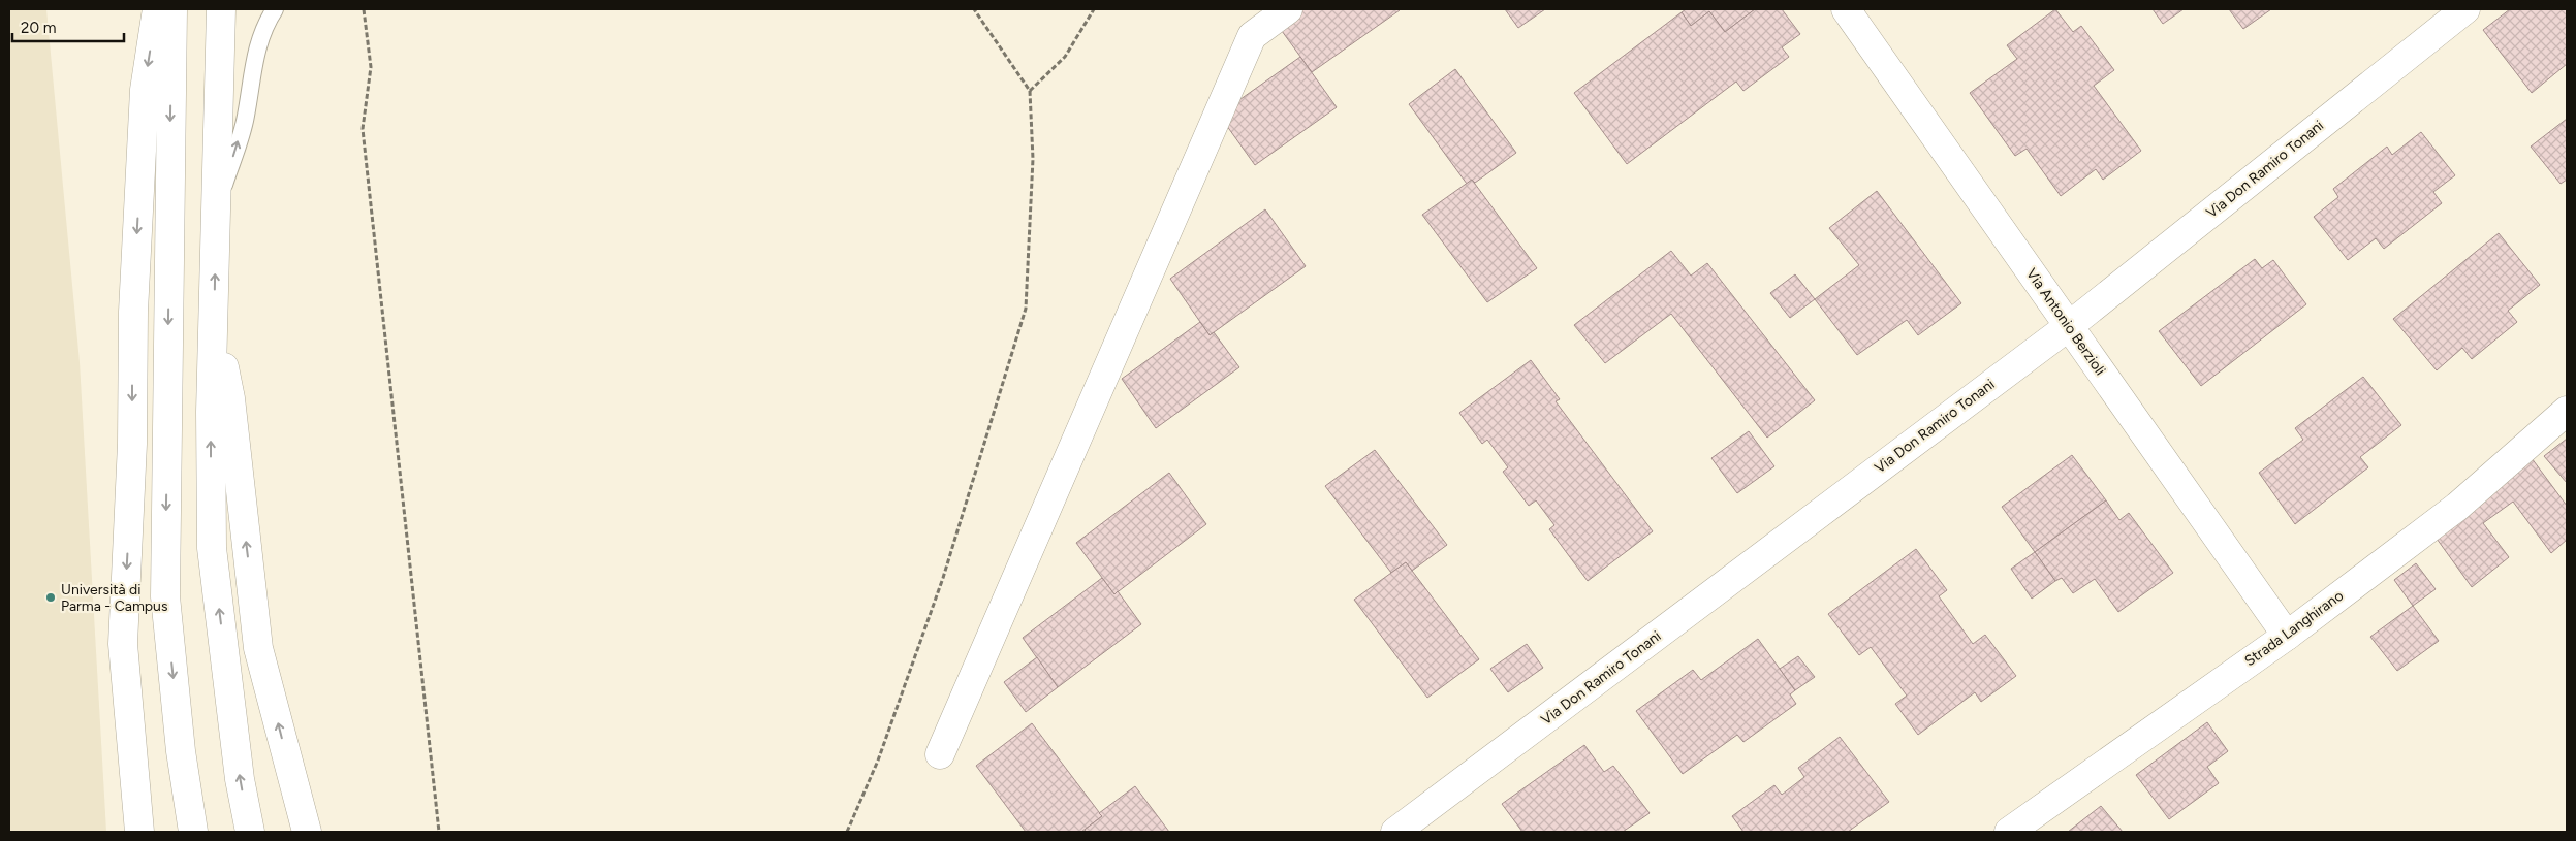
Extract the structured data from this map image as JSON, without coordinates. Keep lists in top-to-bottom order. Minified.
{"streets":{"main road":["Via Don Ramiro Tonani","Via Antonio Berzioli","Strada Langhirano"]},"crossings":[["Via Don Ramiro Tonani","Via Antonio Berzioli"],["Via Antonio Berzioli","Strada Langhirano"]],"places":["Università di Parma - Campus"],"scale_bar":"20 m"}
